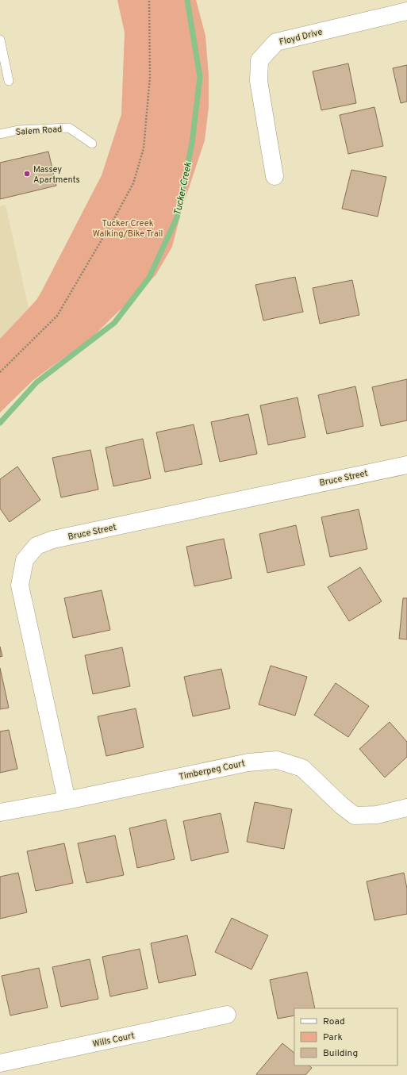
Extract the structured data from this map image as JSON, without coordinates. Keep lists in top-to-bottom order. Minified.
{"streets":{"street":["Floyd Drive","Bruce Street","Timberpeg Court","Wills Court"],"lane":["Salem Road"]},"crossings":[["Bruce Street","Timberpeg Court"]],"water":["Tucker Creek"],"parks":["Tucker Creek Walking/Bike Trail"],"places":["Massey Apartments"],"legend":["Road","Park","Building"]}
